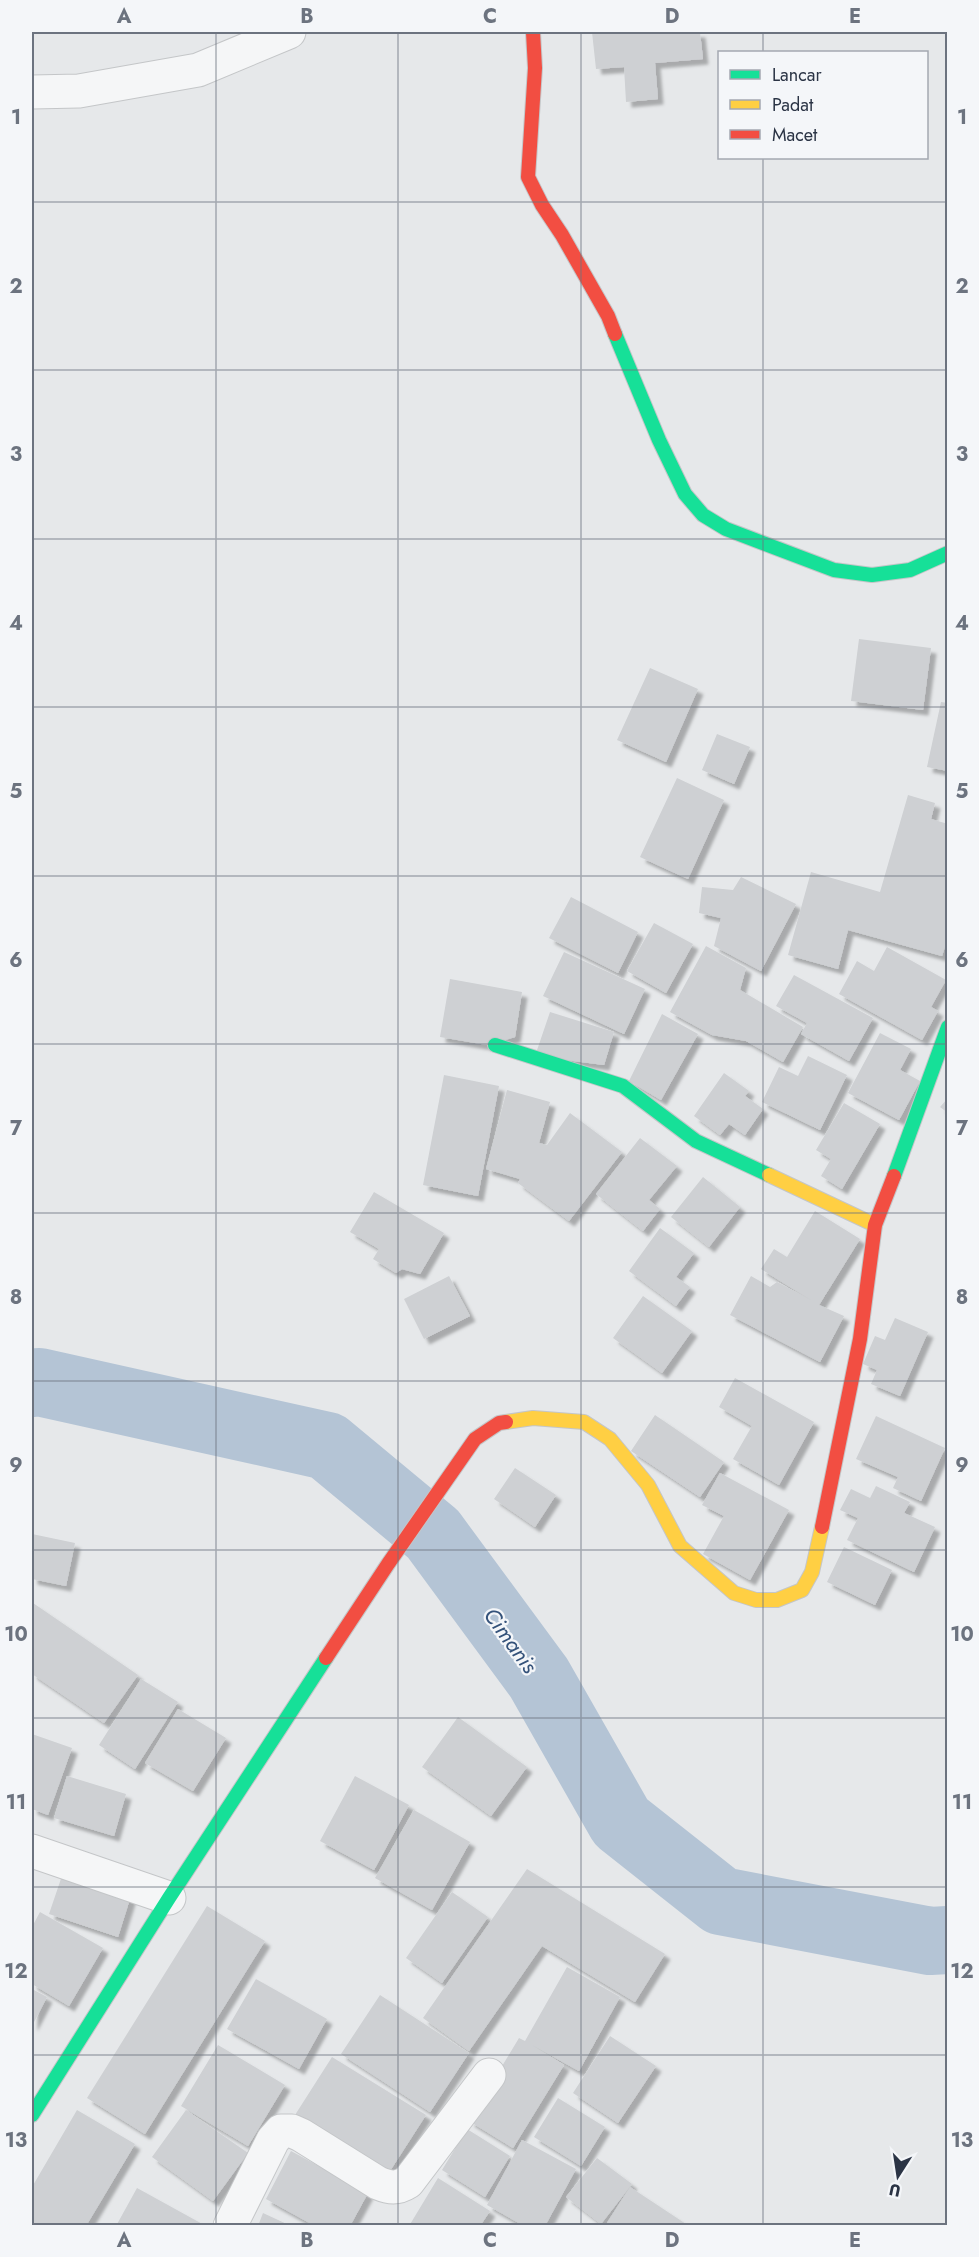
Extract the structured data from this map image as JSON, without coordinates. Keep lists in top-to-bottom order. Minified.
{"water":["Cimanis"],"legend":["Lancar","Padat","Macet"],"north":"bottom","grid":{"columns":["A","B","C","D","E"],"rows":["1","2","3","4","5","6","7","8","9","10","11","12","13"]}}
